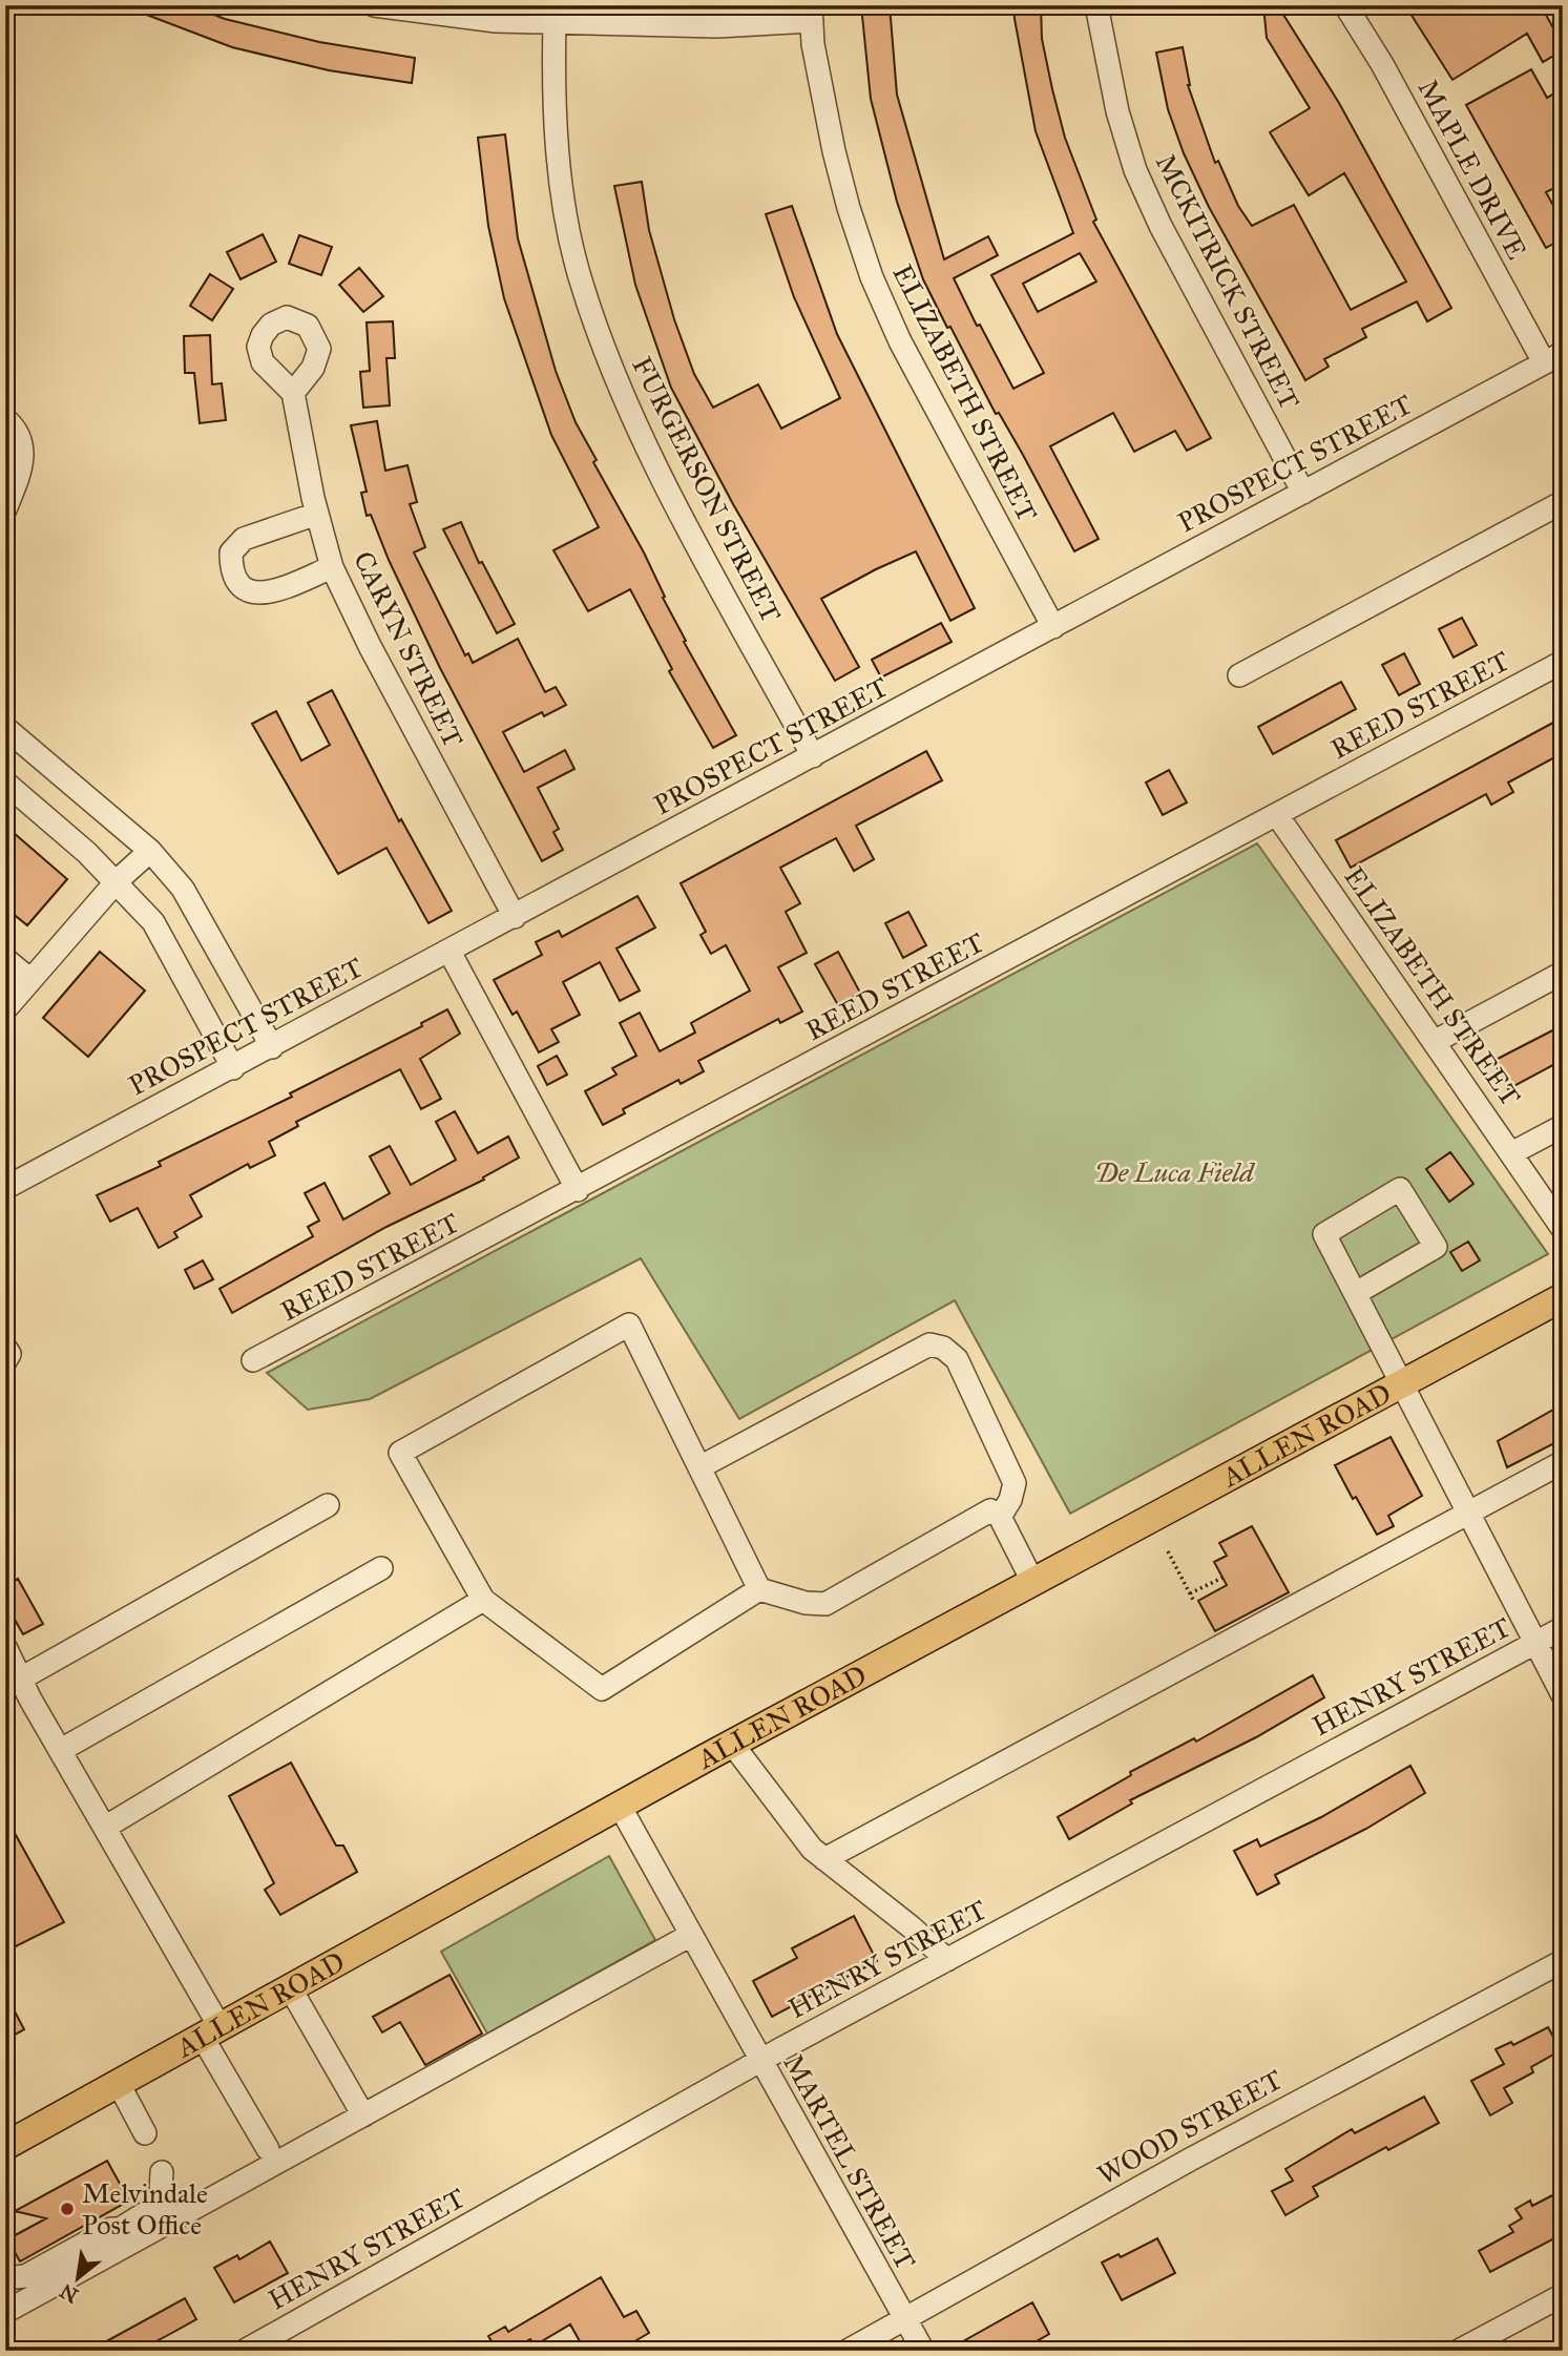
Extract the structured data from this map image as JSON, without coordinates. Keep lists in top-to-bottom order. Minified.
{"streets":{"main road":["ALLEN ROAD"],"street":["MAPLE DRIVE","MCKITRICK STREET","ELIZABETH STREET","PROSPECT STREET","FURGERSON STREET","CARYN STREET","REED STREET","HENRY STREET","WOOD STREET","MARTEL STREET"]},"crossings":[["MAPLE DRIVE","PROSPECT STREET"],["MCKITRICK STREET","PROSPECT STREET"],["ELIZABETH STREET","PROSPECT STREET"],["ELIZABETH STREET","REED STREET"],["PROSPECT STREET","FURGERSON STREET"],["PROSPECT STREET","CARYN STREET"],["ALLEN ROAD","MARTEL STREET"],["HENRY STREET","MARTEL STREET"],["WOOD STREET","MARTEL STREET"]],"parks":["De Luca Field"],"places":["Melvindale Post Office"],"north":"bottom left"}
